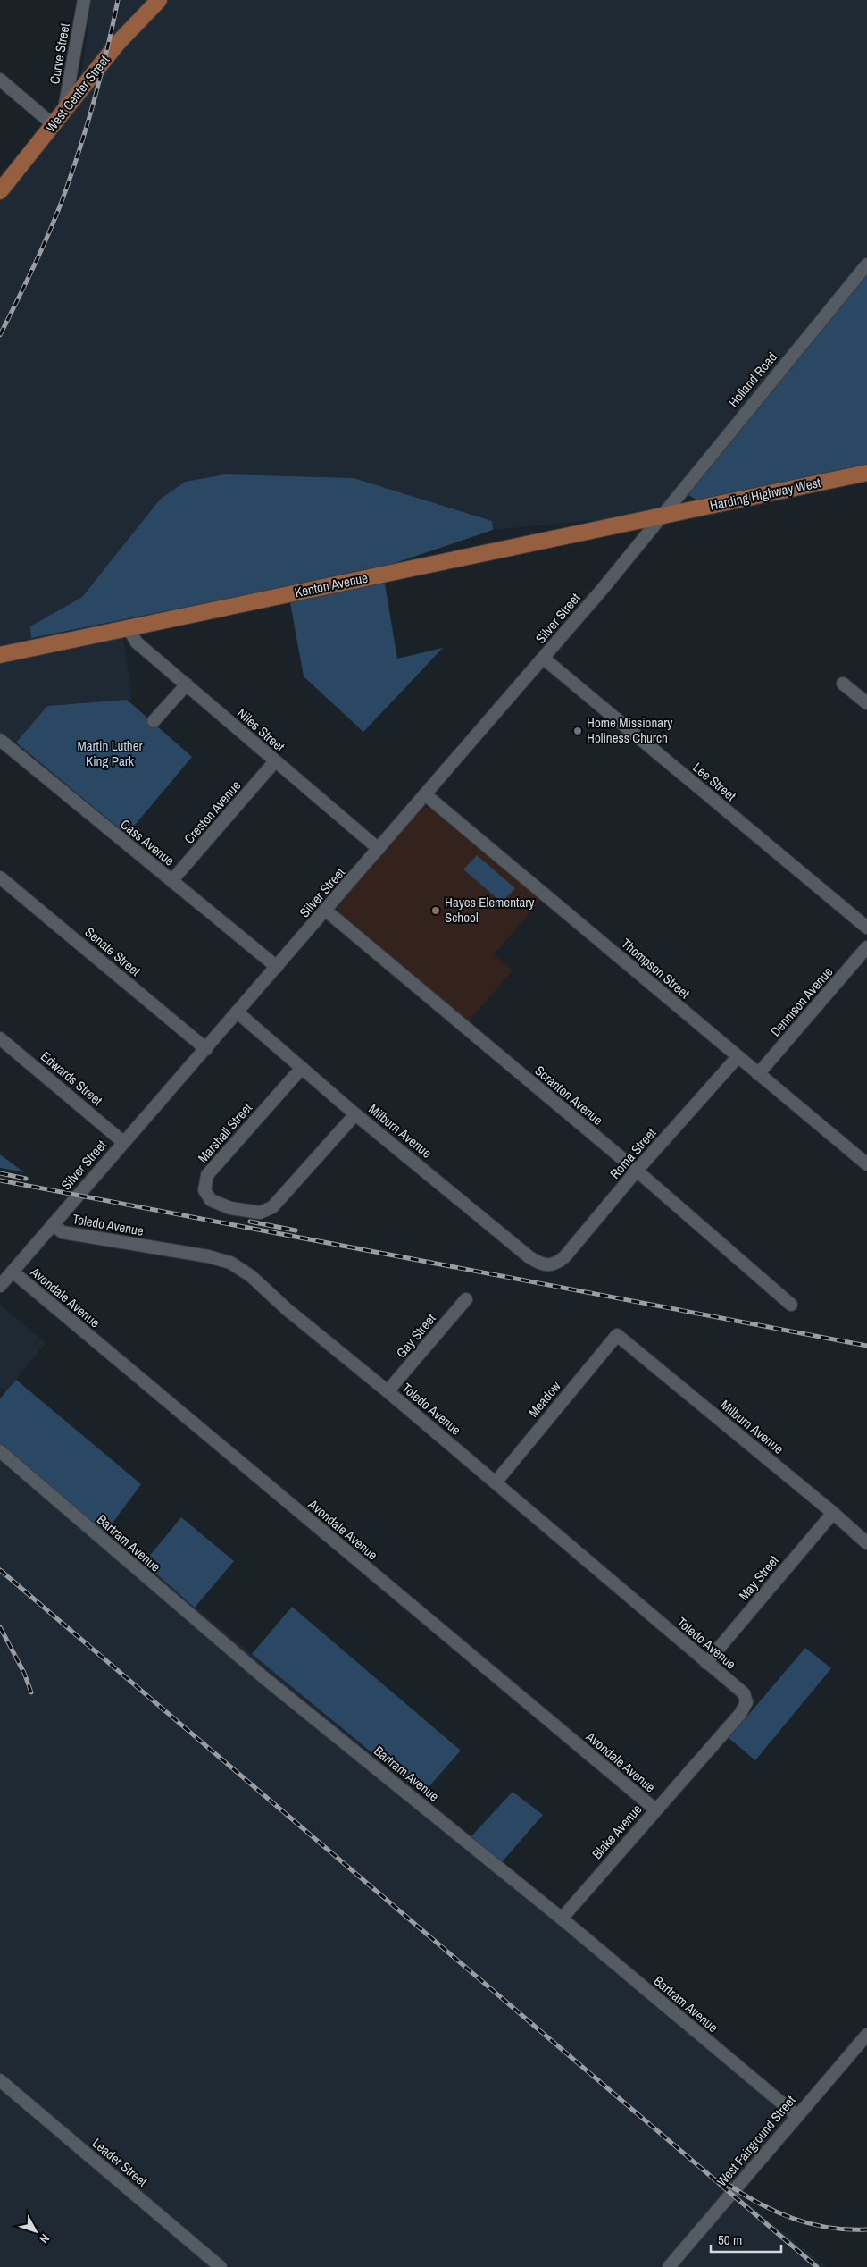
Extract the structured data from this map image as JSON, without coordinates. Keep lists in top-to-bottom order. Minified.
{"streets":{"main road":["West Center Street","Harding Highway West","Kenton Avenue"],"street":["Curve Street","Holland Road","Silver Street","Niles Street","Lee Street","Creston Avenue","Cass Avenue","Senate Street","Thompson Street","Dennison Avenue","Edwards Street","Scranton Avenue","Milburn Avenue","Marshall Street","Roma Street","Toledo Avenue","Avondale Avenue","Gay Street","Meadow","Bartram Avenue","May Street","Blake Avenue","West Fairground Street","Leader Street"]},"crossings":[["Curve Street","West Center Street"],["Holland Road","Harding Highway West"],["Holland Road","Kenton Avenue"],["Holland Road","Silver Street"],["Harding Highway West","Kenton Avenue"],["Harding Highway West","Silver Street"],["Kenton Avenue","Silver Street"],["Kenton Avenue","Niles Street"],["Silver Street","Niles Street"],["Silver Street","Lee Street"],["Silver Street","Cass Avenue"],["Silver Street","Senate Street"],["Silver Street","Thompson Street"],["Silver Street","Edwards Street"],["Silver Street","Scranton Avenue"],["Silver Street","Milburn Avenue"],["Silver Street","Toledo Avenue"],["Silver Street","Avondale Avenue"],["Niles Street","Creston Avenue"],["Creston Avenue","Cass Avenue"],["Thompson Street","Dennison Avenue"],["Thompson Street","Roma Street"],["Scranton Avenue","Roma Street"],["Milburn Avenue","Marshall Street"],["Milburn Avenue","Roma Street"],["Milburn Avenue","Meadow"],["Milburn Avenue","May Street"],["Toledo Avenue","Gay Street"],["Toledo Avenue","Meadow"],["Toledo Avenue","May Street"],["Toledo Avenue","Blake Avenue"],["Avondale Avenue","Blake Avenue"],["Bartram Avenue","Blake Avenue"],["Bartram Avenue","West Fairground Street"]],"parks":["Martin Luther King Park"],"places":["Home Missionary Holiness Church","Hayes Elementary School"],"scale_bar":"50 m","north":"bottom right"}
